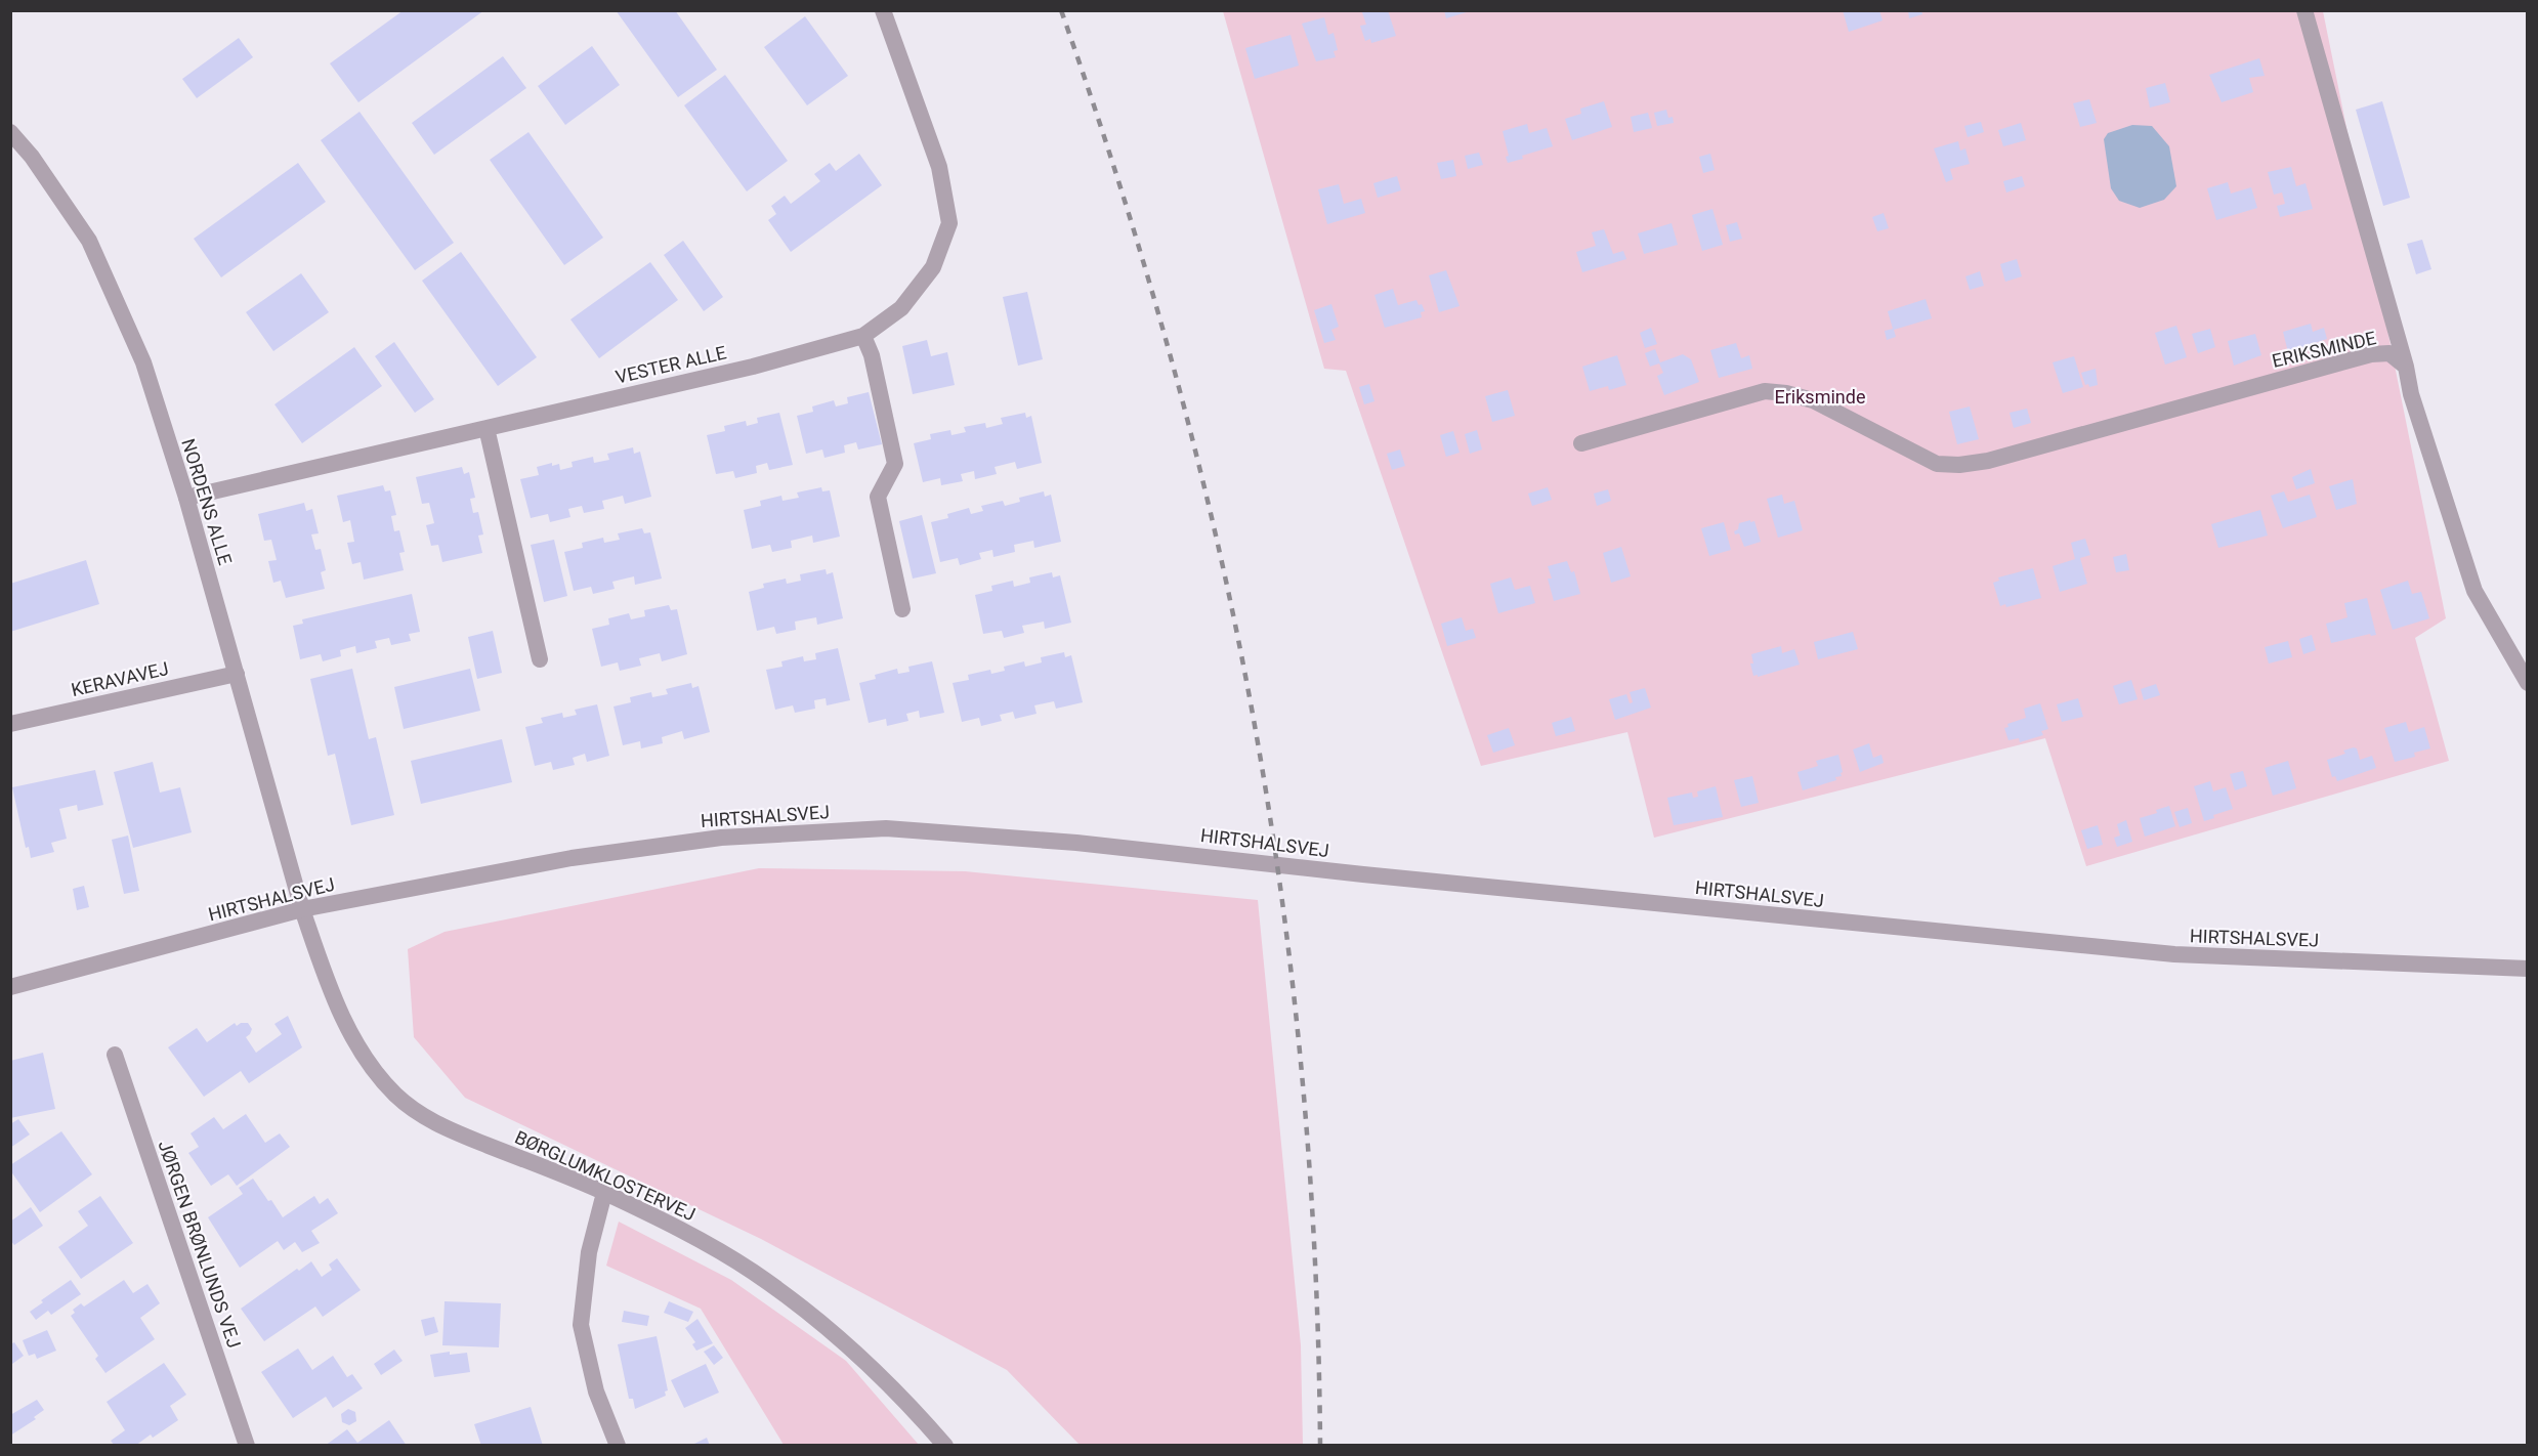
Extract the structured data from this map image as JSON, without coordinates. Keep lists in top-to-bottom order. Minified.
{"streets":{"street":["ERIKSMINDE","VESTER ALLE","NORDENS ALLE","KERAVAVEJ","HIRTSHALSVEJ","BØRGLUMKLOSTERVEJ","JØRGEN BRØNLUNDS VEJ"]},"crossings":[["VESTER ALLE","NORDENS ALLE"],["NORDENS ALLE","KERAVAVEJ"],["NORDENS ALLE","HIRTSHALSVEJ"],["NORDENS ALLE","BØRGLUMKLOSTERVEJ"],["HIRTSHALSVEJ","BØRGLUMKLOSTERVEJ"]],"parks":["Eriksminde"]}
